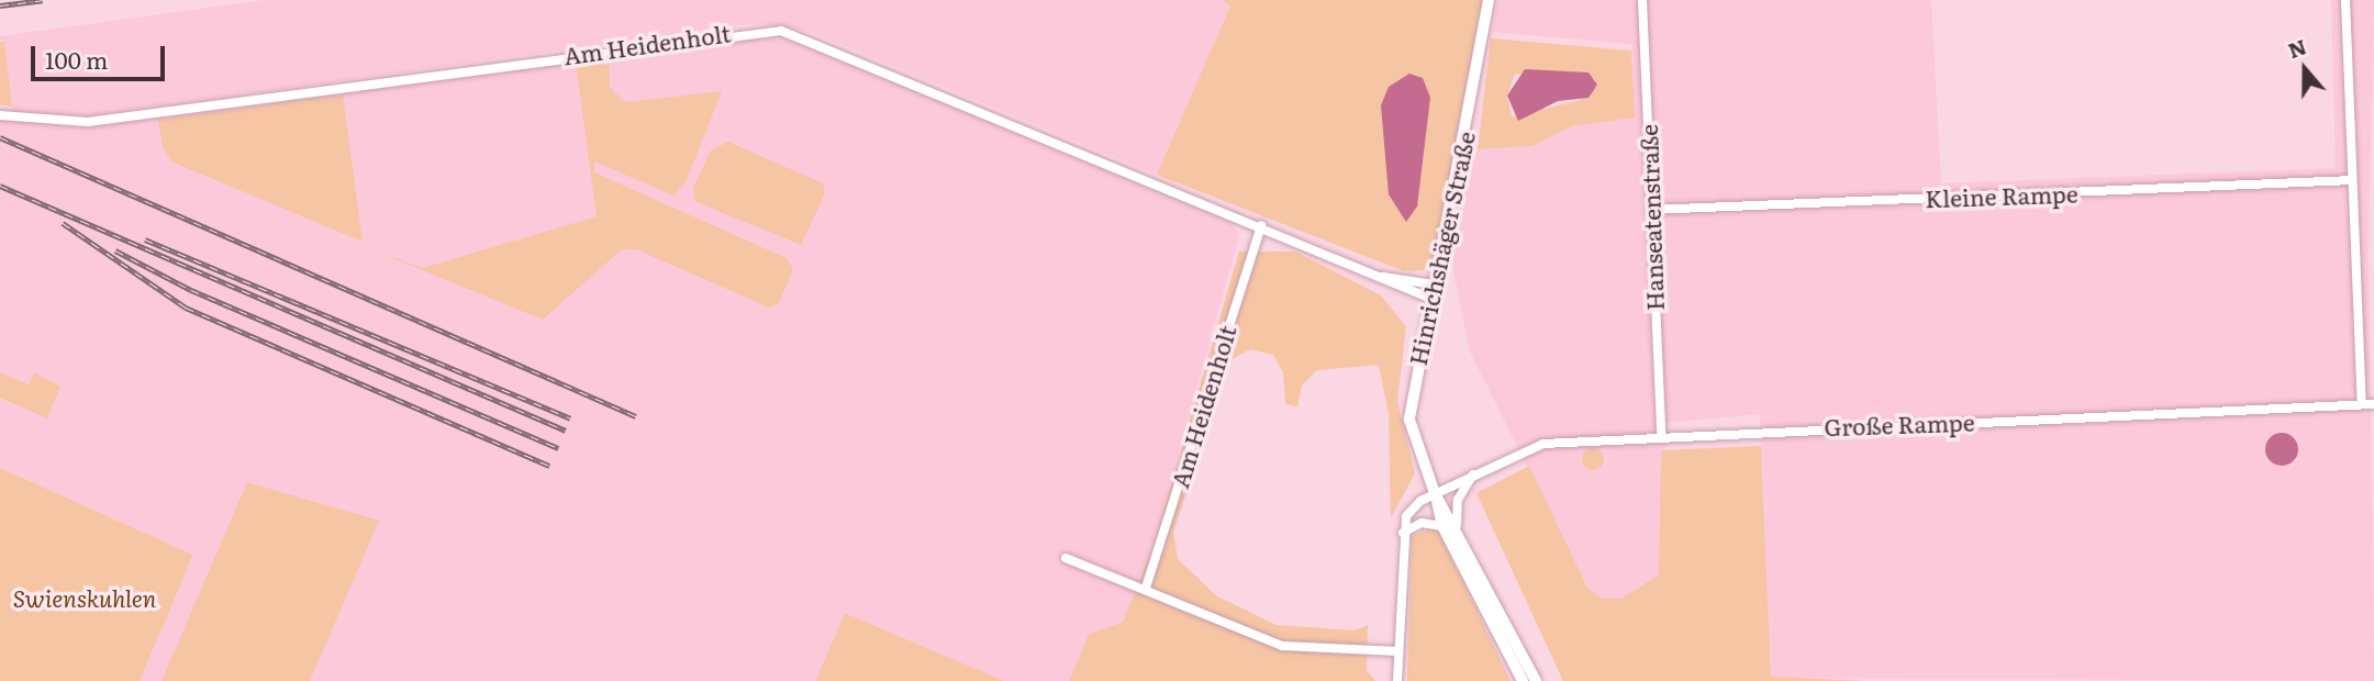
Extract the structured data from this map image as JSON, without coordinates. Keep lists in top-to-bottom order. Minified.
{"streets":{"main road":["Hinrichshäger Straße"],"street":["Am Heidenholt","Kleine Rampe","Hanseatenstraße","Große Rampe"]},"crossings":[["Am Heidenholt","Hinrichshäger Straße"],["Kleine Rampe","Hanseatenstraße"],["Hanseatenstraße","Große Rampe"],["Hinrichshäger Straße","Große Rampe"]],"parks":["Swienskuhlen"],"scale_bar":"100 m","north":"top"}
